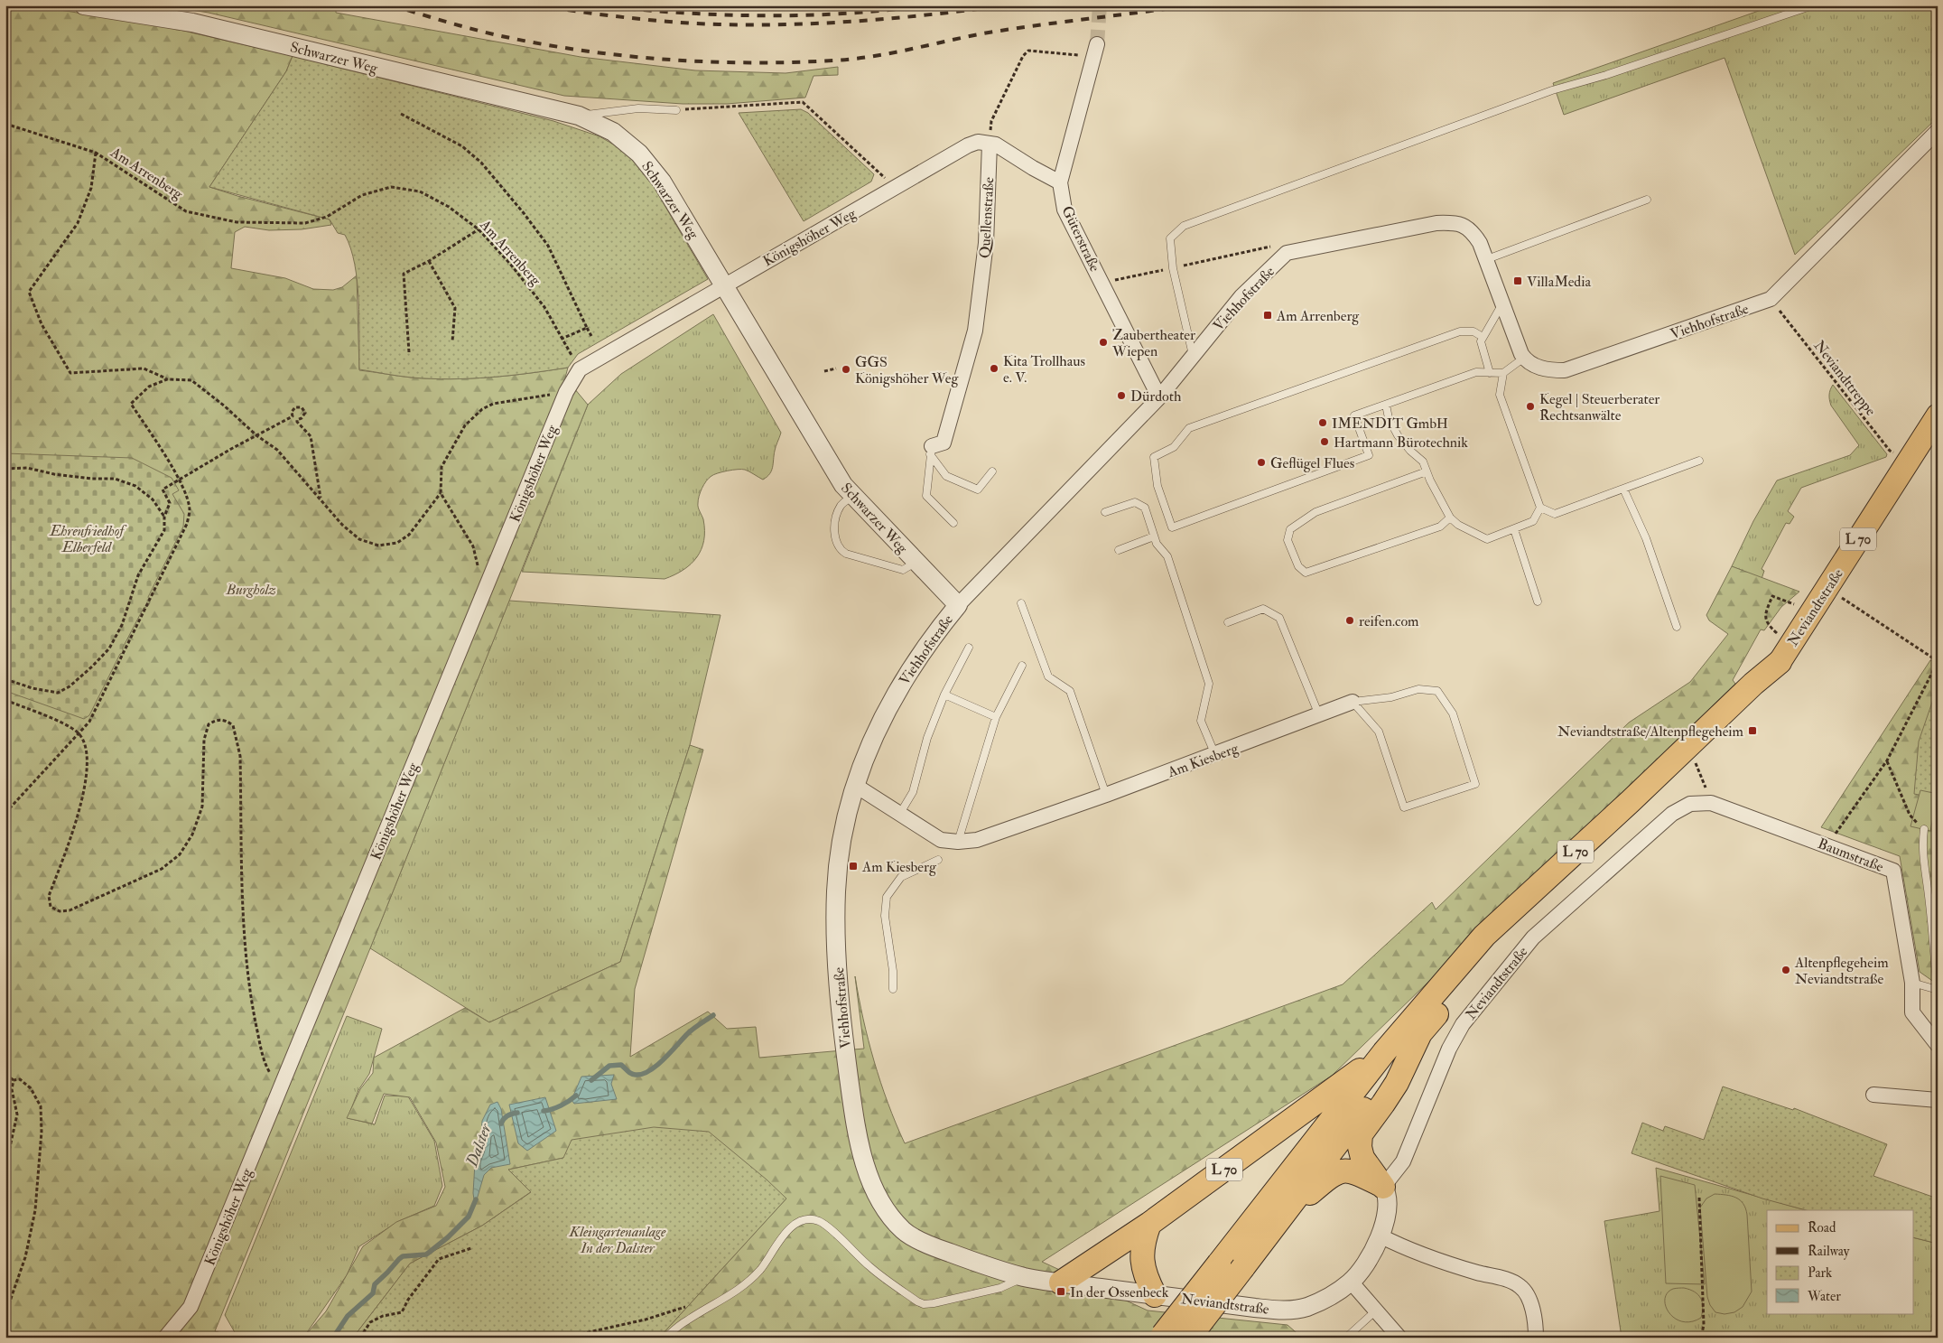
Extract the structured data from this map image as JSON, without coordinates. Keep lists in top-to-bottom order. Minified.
{"streets":{"highway":["L 70"],"main road":["Neviandtstraße"],"street":["Schwarzer Weg","Quellenstraße","Königshöher Weg","Güterstraße","Viehhofstraße","Am Kiesberg","Baumstraße"],"path":["Am Arrenberg","Neviandttreppe"]},"crossings":[["Schwarzer Weg","Königshöher Weg"],["Schwarzer Weg","Viehhofstraße"],["Am Arrenberg","Königshöher Weg"],["Quellenstraße","Königshöher Weg"],["Güterstraße","Viehhofstraße"],["Viehhofstraße","Neviandttreppe"],["Viehhofstraße","L 70"],["Viehhofstraße","Neviandtstraße"],["Viehhofstraße","Am Kiesberg"],["Neviandttreppe","Neviandtstraße"],["L 70","Neviandtstraße"],["Neviandtstraße","Baumstraße"]],"water":["Dalster"],"parks":["Ehrenfriedhof Elberfeld","Burgholz","Kleingartenanlage In der Dalster"],"places":{"transit":["VillaMedia","Am Arrenberg","Neviandtstraße/Altenpflegeheim","Am Kiesberg","In der Ossenbeck"],"other":["Zaubertheater Wiepen","Kita Trollhaus e. V.","GGS Königshöher Weg","Dürdoth","Kegel | Steuerberater Rechtsanwälte","IMENDIT GmbH","Hartmann Bürotechnik","Geflügel Flues","reifen.com","Altenpflegeheim Neviandtstraße"]},"legend":["Road","Railway","Park","Water"]}
